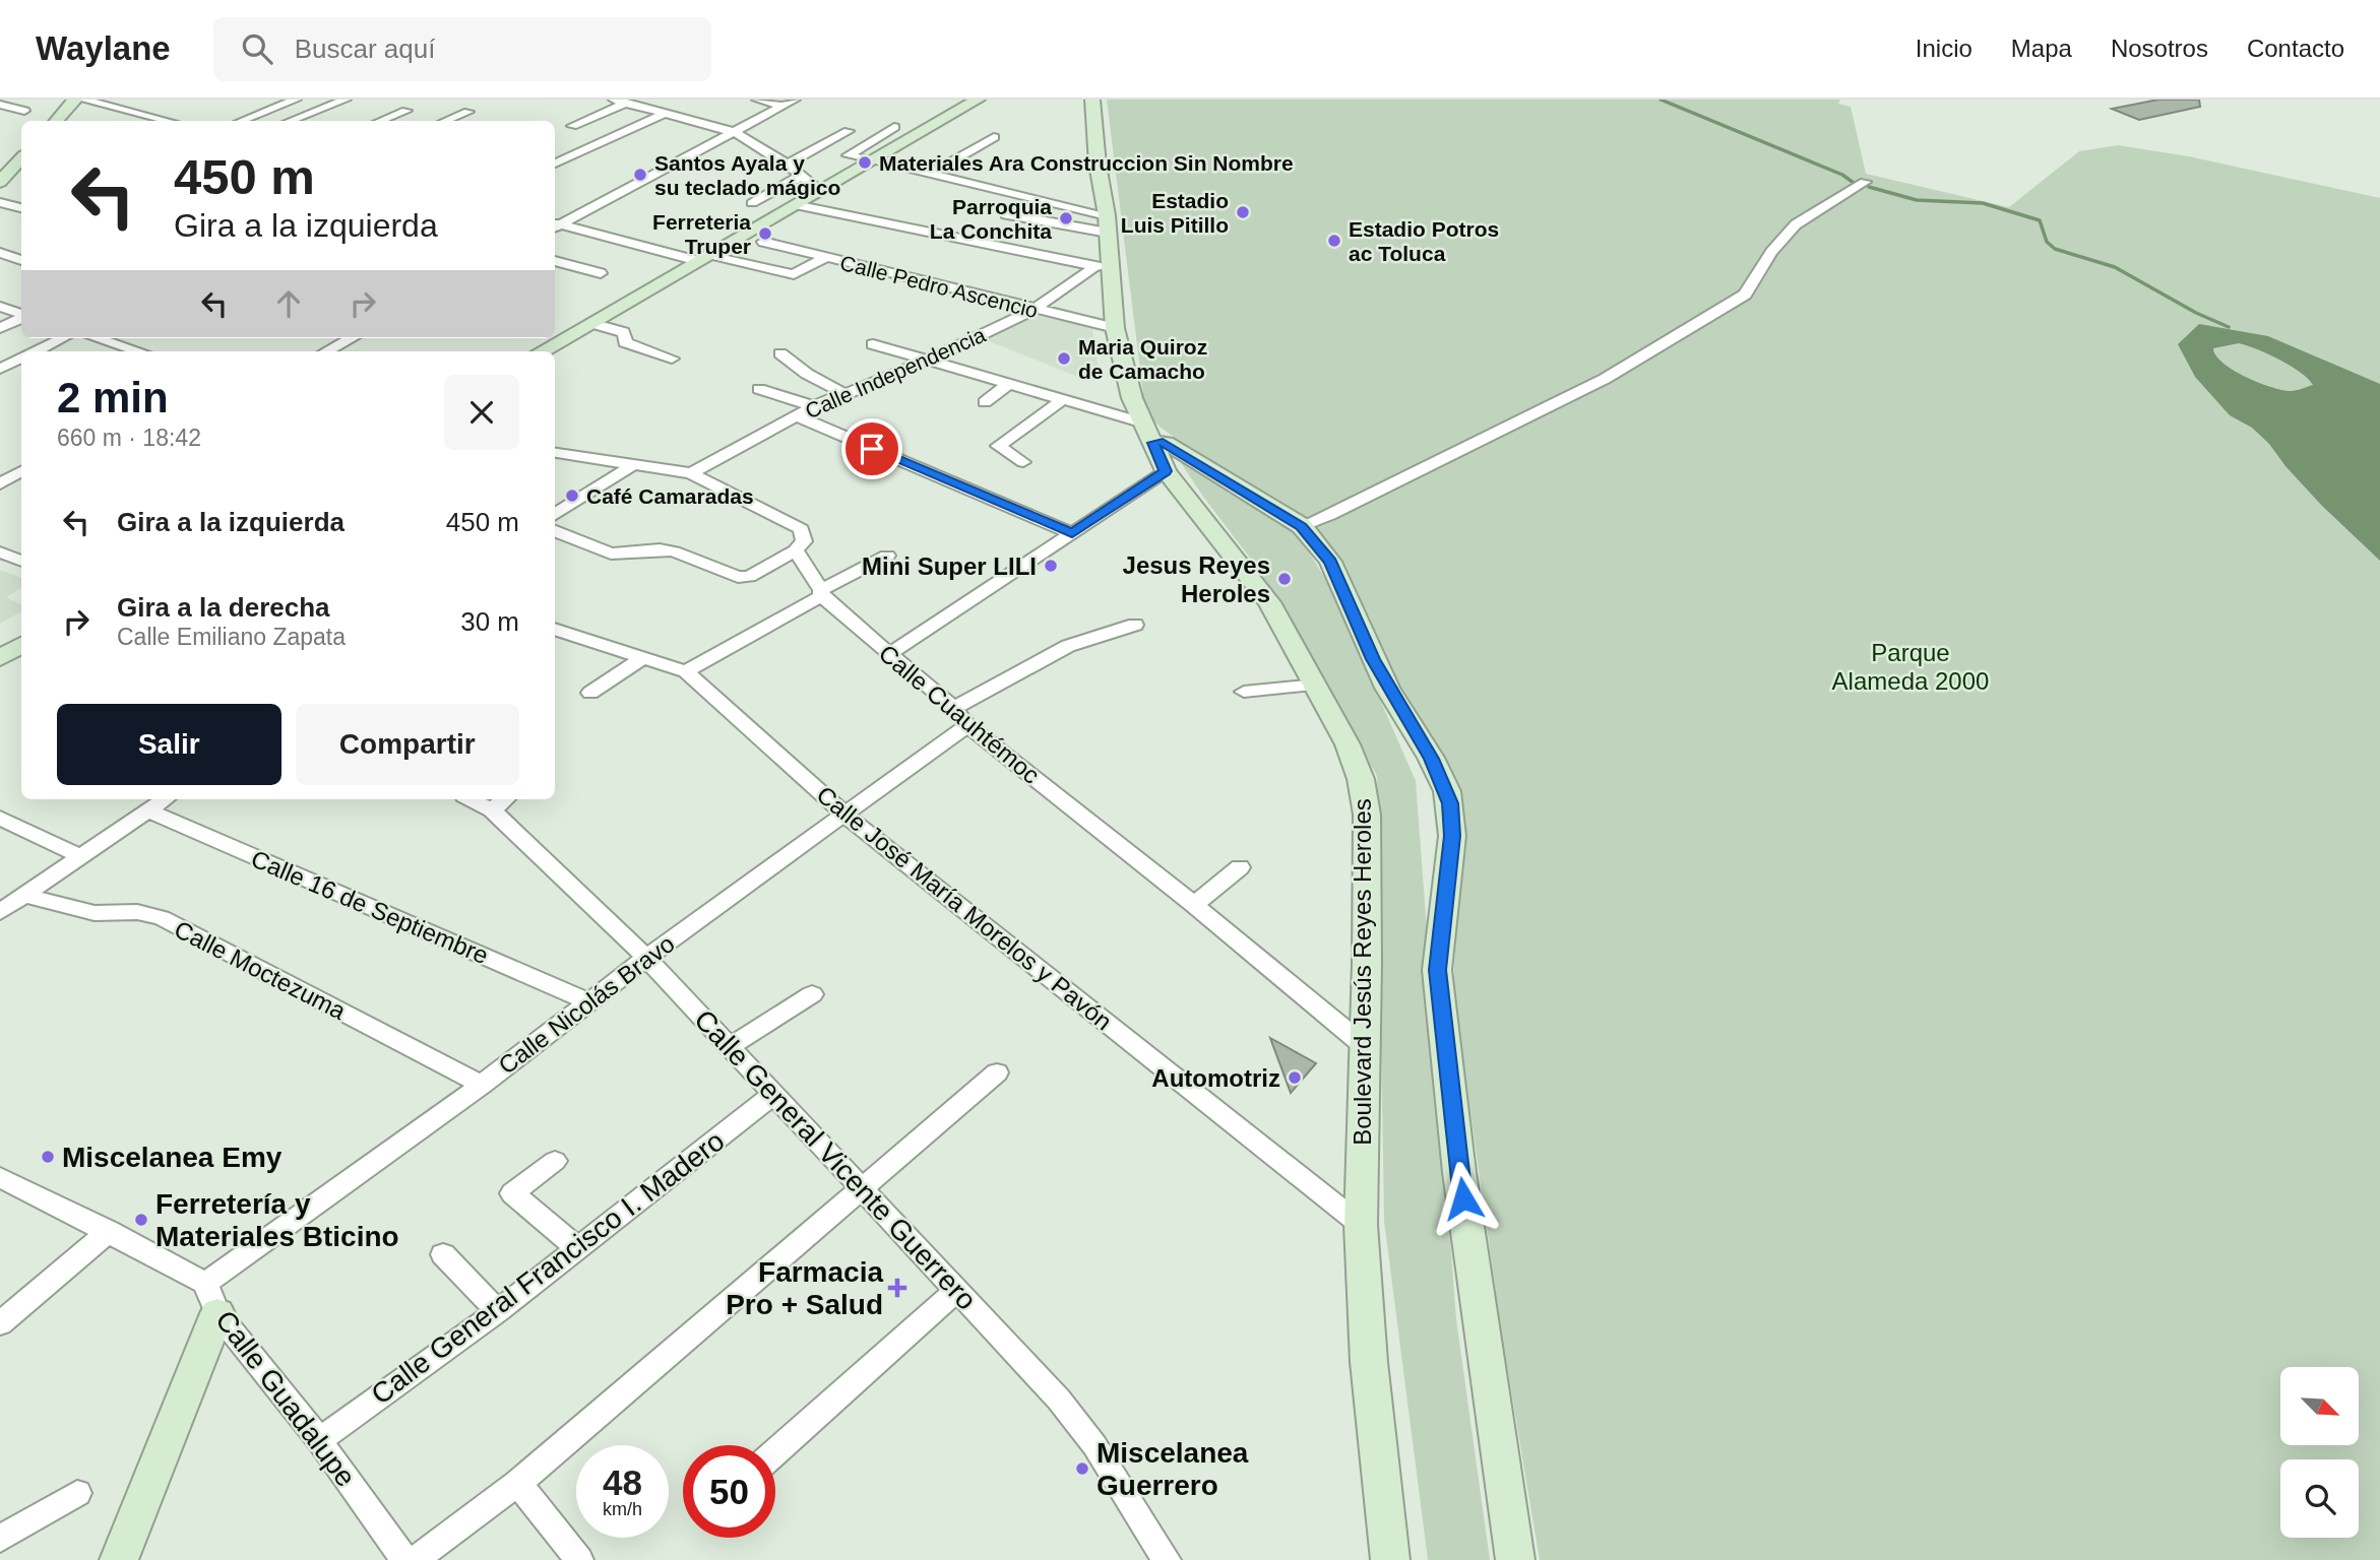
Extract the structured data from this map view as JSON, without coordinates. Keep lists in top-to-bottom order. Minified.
{"streets":{"main road":["Boulevard Jesús Reyes Heroles"],"street":["Calle Pedro Ascencio","Calle Independencia","Calle Cuauhtémoc","Calle 16 de Septiembre","Calle José María Morelos y Pavón","Calle Moctezuma","Calle Nicolás Bravo","Calle General Vicente Guerrero","Calle General Francisco I. Madero","Calle Guadalupe"]},"crossings":[["Calle Pedro Ascencio","Calle Independencia"],["Calle Pedro Ascencio","Boulevard Jesús Reyes Heroles"],["Calle Independencia","Calle Cuauhtémoc"],["Calle Independencia","Boulevard Jesús Reyes Heroles"],["Calle Cuauhtémoc","Boulevard Jesús Reyes Heroles"],["Calle Cuauhtémoc","Calle Nicolás Bravo"],["Calle 16 de Septiembre","Calle Nicolás Bravo"],["Calle José María Morelos y Pavón","Boulevard Jesús Reyes Heroles"],["Calle José María Morelos y Pavón","Calle Nicolás Bravo"],["Calle Moctezuma","Calle Nicolás Bravo"],["Calle Nicolás Bravo","Calle General Vicente Guerrero"],["Calle Nicolás Bravo","Calle Guadalupe"],["Calle General Vicente Guerrero","Calle General Francisco I. Madero"],["Calle General Francisco I. Madero","Calle Guadalupe"]],"parks":["Parque Alameda 2000"],"places":{"other":["Materiales Ara Construccion Sin Nombre","Santos Ayala y su teclado mágico","Estadio Luis Pitillo","Parroquia La Conchita","Ferreteria Truper","Estadio Potros ac Toluca","Maria Quiroz de Camacho","Café Camaradas","Mini Super LILI","Jesus Reyes Heroles","Automotriz","Miscelanea Emy","Ferretería y Materiales Bticino","Miscelanea Guerrero"],"health":["Farmacia Pro + Salud"]},"north":"bottom right","page":{"header":"Waylane","search":"Buscar aquí","nav":["Inicio","Mapa","Nosotros","Contacto"],"turn":["450 m","Gira a la izquierda"],"heading":["2 min","660 m · 18:42"],"list":[{"name":"Gira a la izquierda","value":"450 m"},{"name":"Gira a la derecha","note":"Calle Emiliano Zapata","value":"30 m"}],"buttons":["Salir","Compartir"],"speed":"48 km/h","limit":"50"}}
